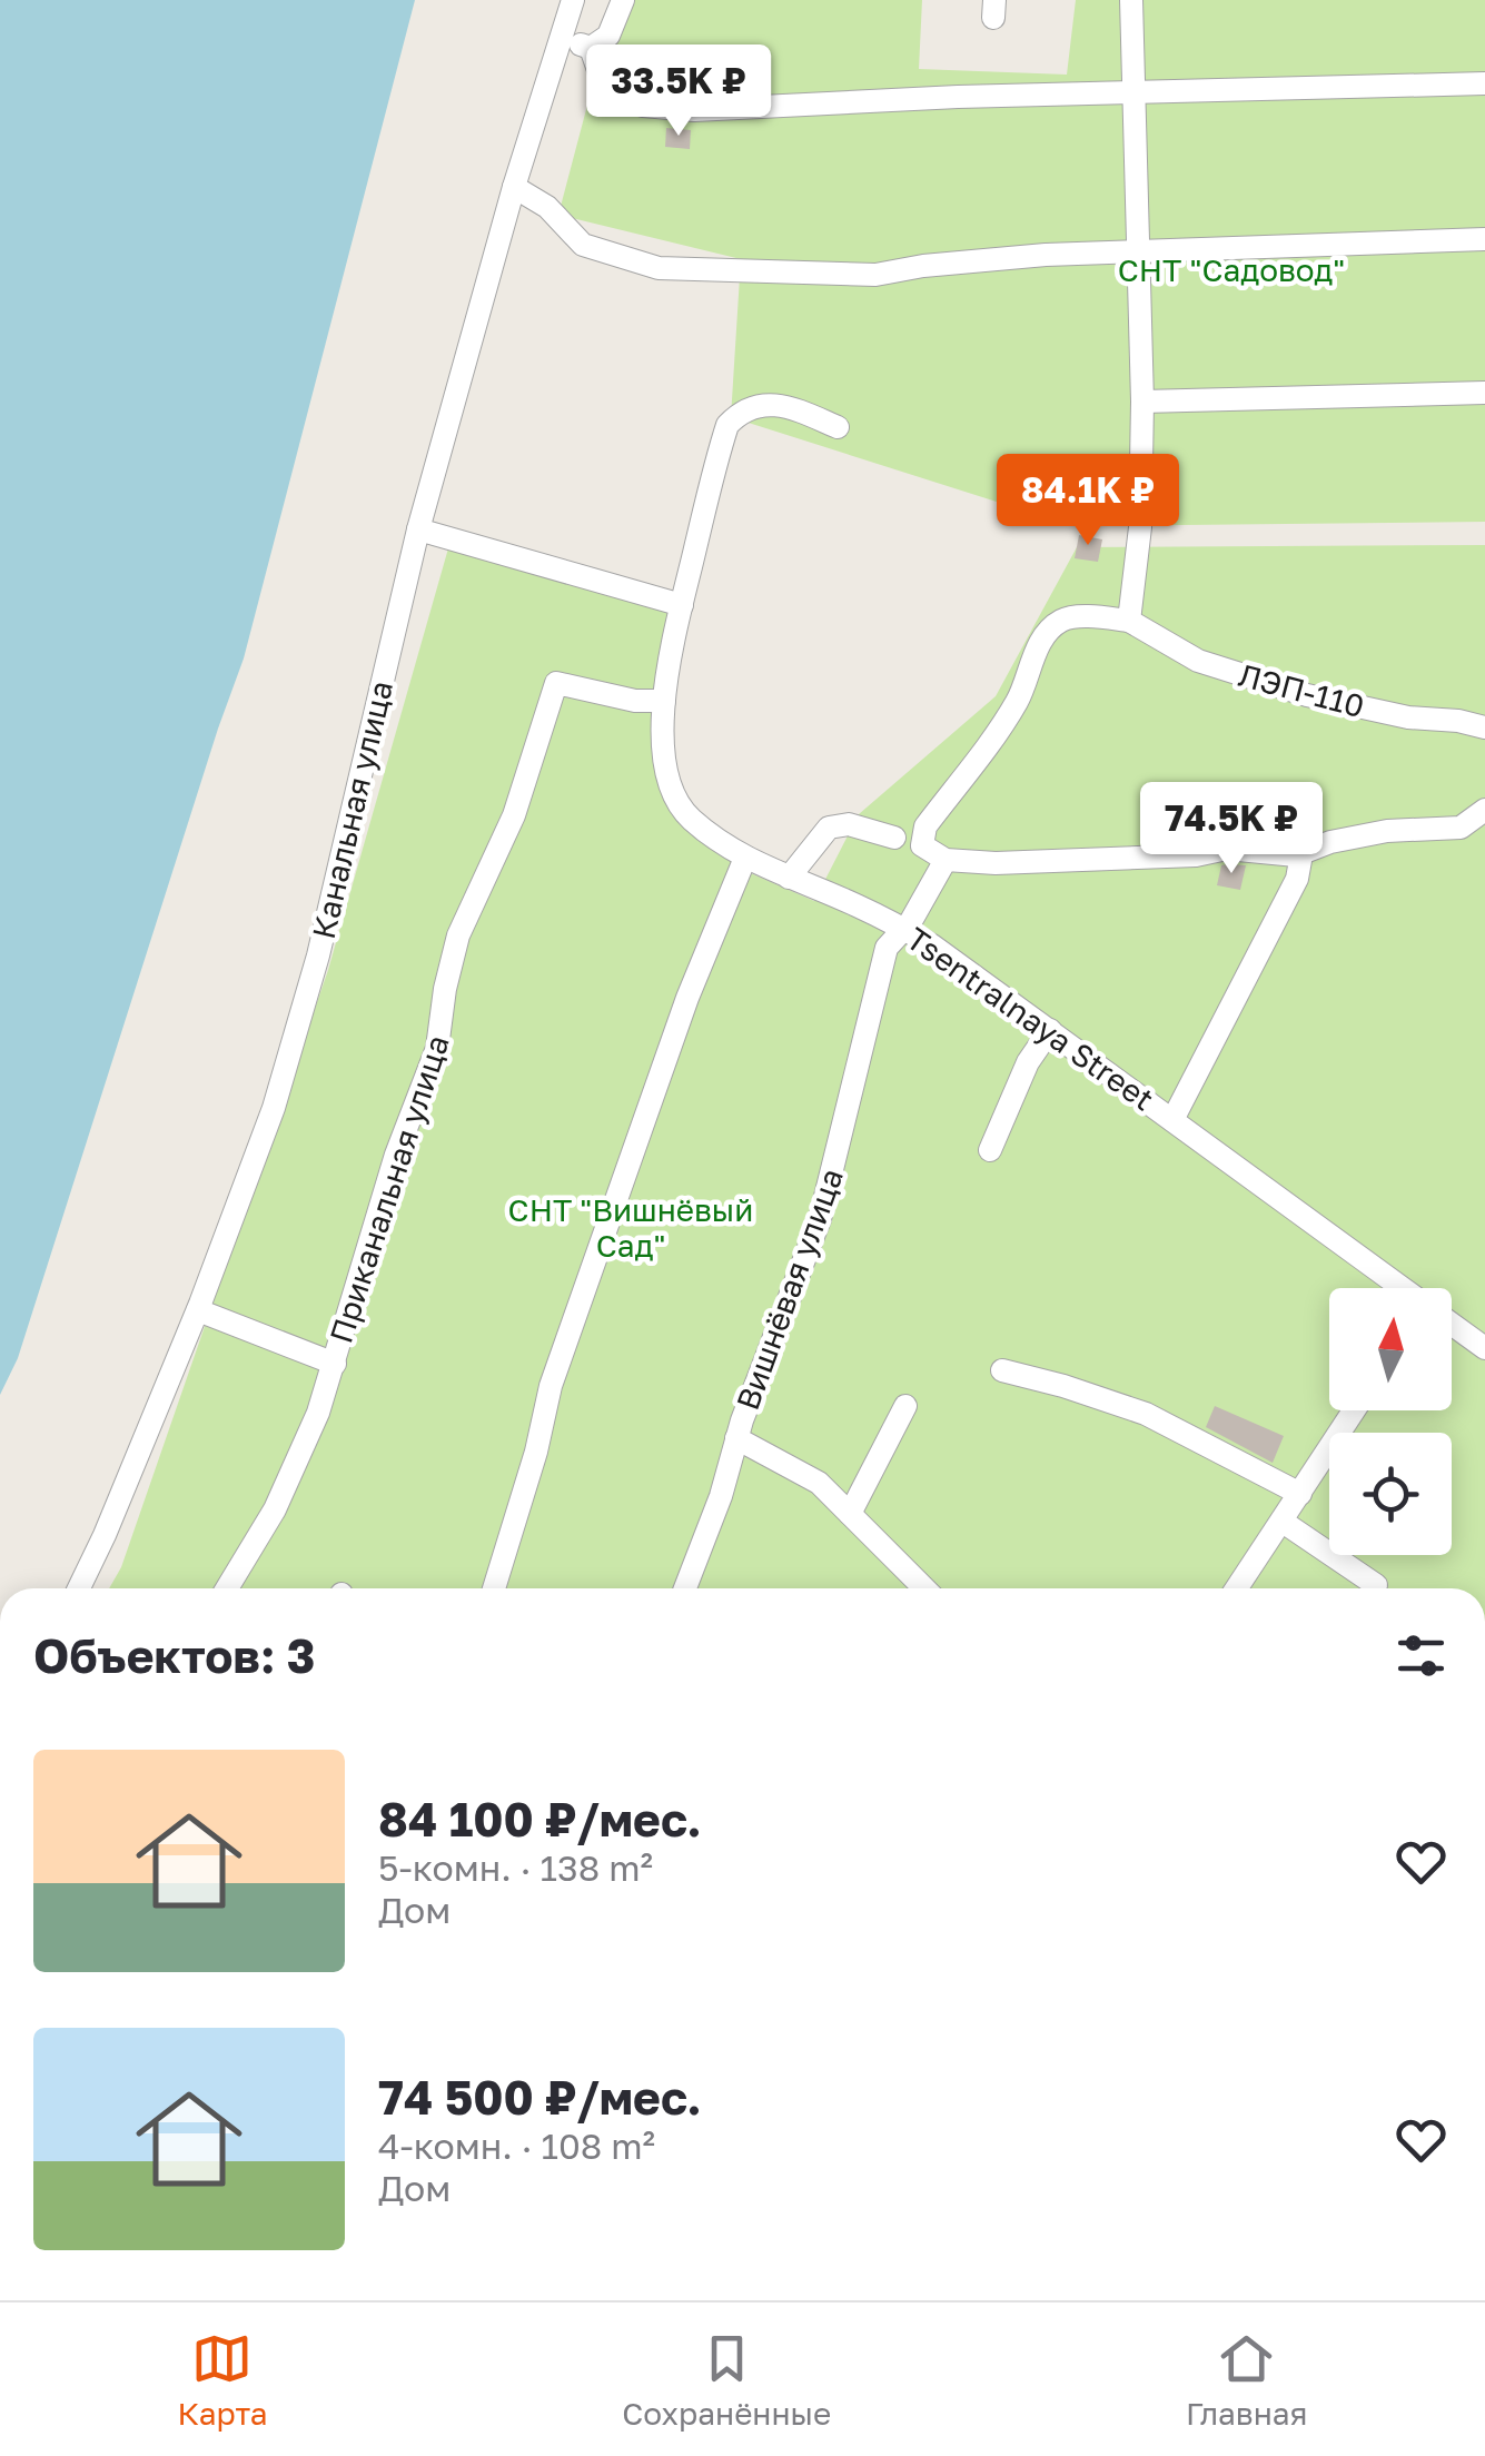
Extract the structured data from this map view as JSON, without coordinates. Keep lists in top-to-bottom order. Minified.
{"streets":{"street":["ЛЭП-110","Канальная улица","Tsentralnaya Street","Приканальная улица","Вишнёвая улица"]},"crossings":[["Tsentralnaya Street","Приканальная улица"],["Tsentralnaya Street","Вишнёвая улица"]],"parks":["СНТ \"Садовод\"","СНТ \"Вишнёвый Сад\""],"north":"top","page":{"price":["33.5K ₽","84.1K ₽","74.5K ₽"],"heading":"Объектов: 3","list":[{"name":"84 100 ₽/мес.","note":"5-комн. · 138 m² · Дом"},{"name":"74 500 ₽/мес.","note":"4-комн. · 108 m² · Дом"}],"tabs":["Карта","Сохранённые","Главная"]}}
